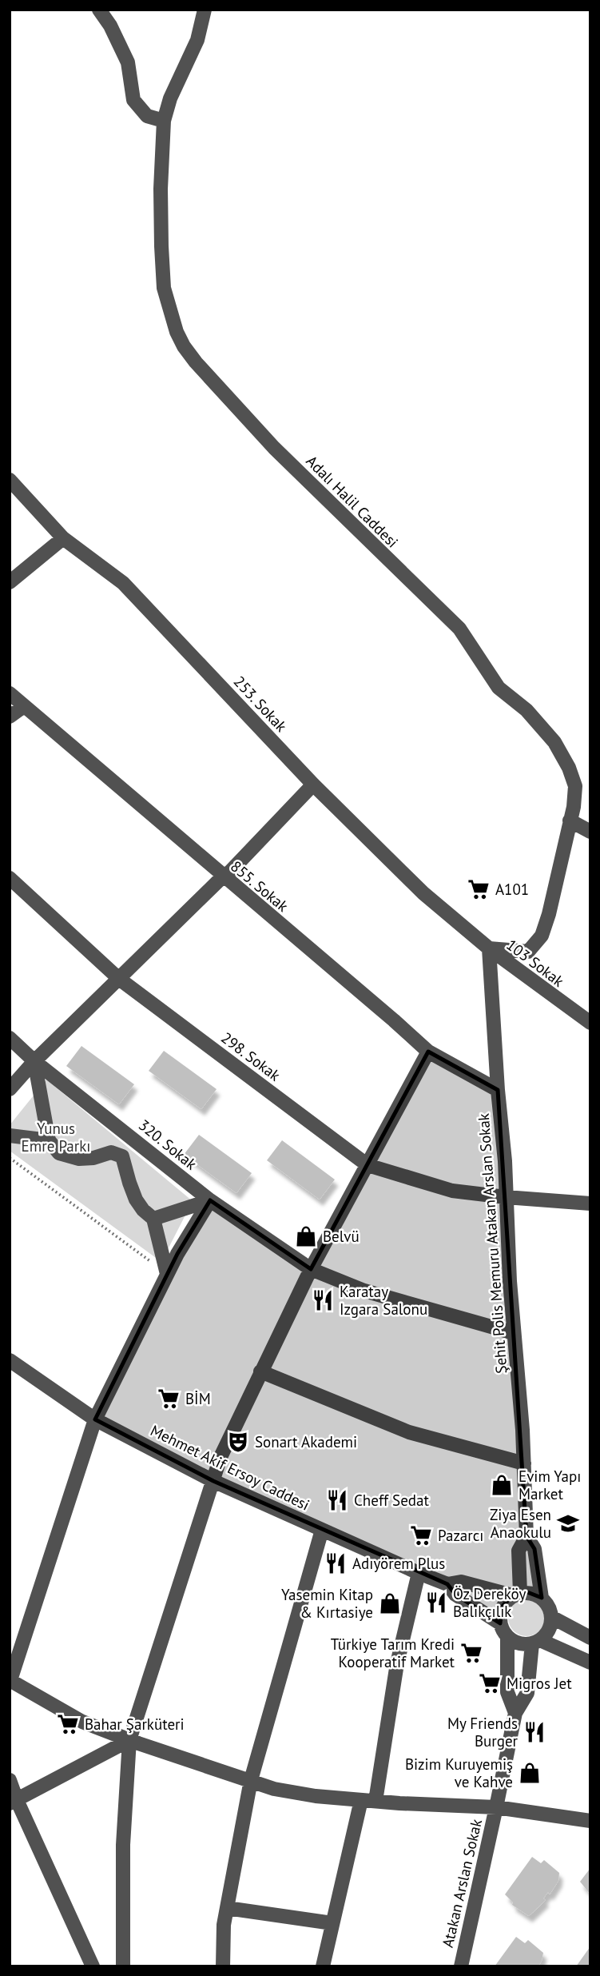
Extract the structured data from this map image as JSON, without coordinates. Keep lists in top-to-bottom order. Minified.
{"streets":{"street":["Adalı Halil Caddesi","253. Sokak","855. Sokak","103 Sokak","298. Sokak","320. Sokak","Şehit Polis Memuru Atakan Arslan Sokak","Mehmet Akif Ersoy Caddesi","Atakan Arslan Sokak"]},"crossings":[["Adalı Halil Caddesi","253. Sokak"],["Adalı Halil Caddesi","103 Sokak"],["Adalı Halil Caddesi","Şehit Polis Memuru Atakan Arslan Sokak"],["253. Sokak","103 Sokak"],["253. Sokak","Şehit Polis Memuru Atakan Arslan Sokak"],["855. Sokak","Şehit Polis Memuru Atakan Arslan Sokak"],["103 Sokak","Şehit Polis Memuru Atakan Arslan Sokak"],["298. Sokak","Şehit Polis Memuru Atakan Arslan Sokak"],["320. Sokak","Şehit Polis Memuru Atakan Arslan Sokak"]],"parks":["Yunus Emre Parkı"],"places":{"supermarket":["A101","BİM","Pazarcı","Türkiye Tarım Kredi Kooperatif Market","Migros Jet","Bahar Şarküteri"],"shop":["Belvü","Evim Yapı Market","Yasemin Kitap & Kırtasiye","Bizim Kuruyemiş ve Kahve"],"restaurant":["Karatay Izgara Salonu","Cheff Sedat","Adıyörem Plus","Öz Dereköy Balıkçılık","My Friends Burger"],"theatre":["Sonart Akademi"],"school or university":["Ziya Esen Anaokulu"]}}
